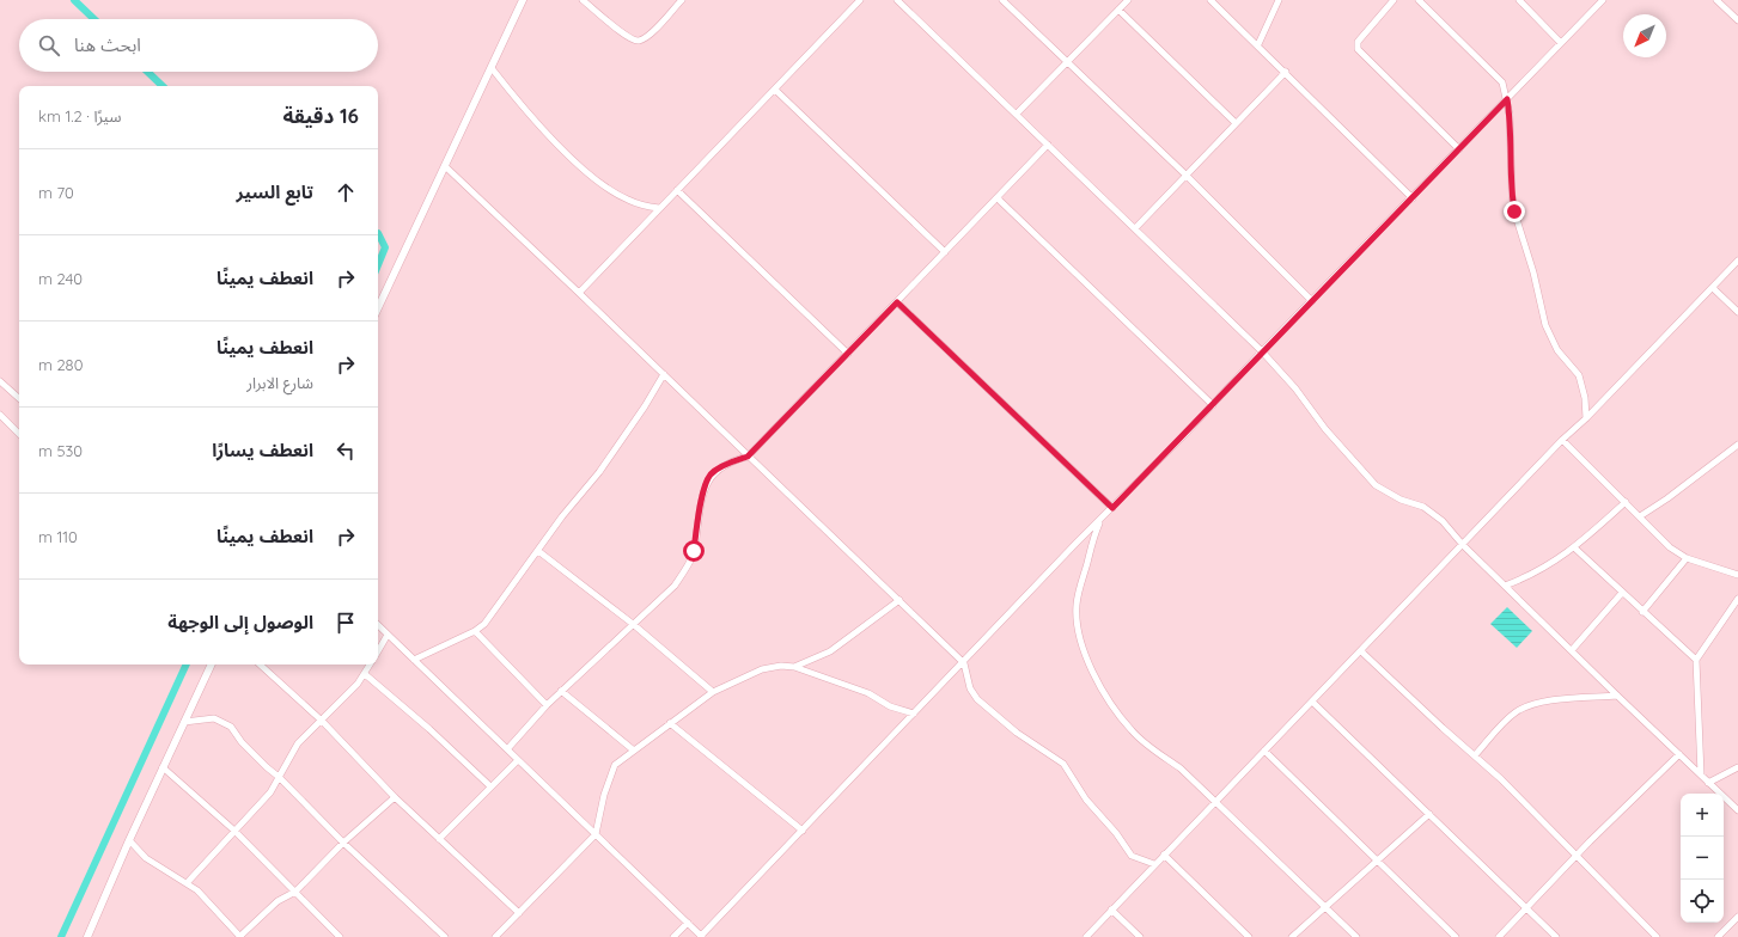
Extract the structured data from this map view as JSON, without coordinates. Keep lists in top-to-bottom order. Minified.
{"north":"bottom left","page":{"search":"ابحث هنا","heading":["16 دقيقة","سيرًا · 1.2 km"],"list":[["تابع السير","70 m"],["انعطف يمينًا","240 m"],["انعطف يمينًا","شارع الابرار","280 m"],["انعطف يسارًا","530 m"],["انعطف يمينًا","110 m"],"الوصول إلى الوجهة"],"map_buttons":["+","−"]}}
